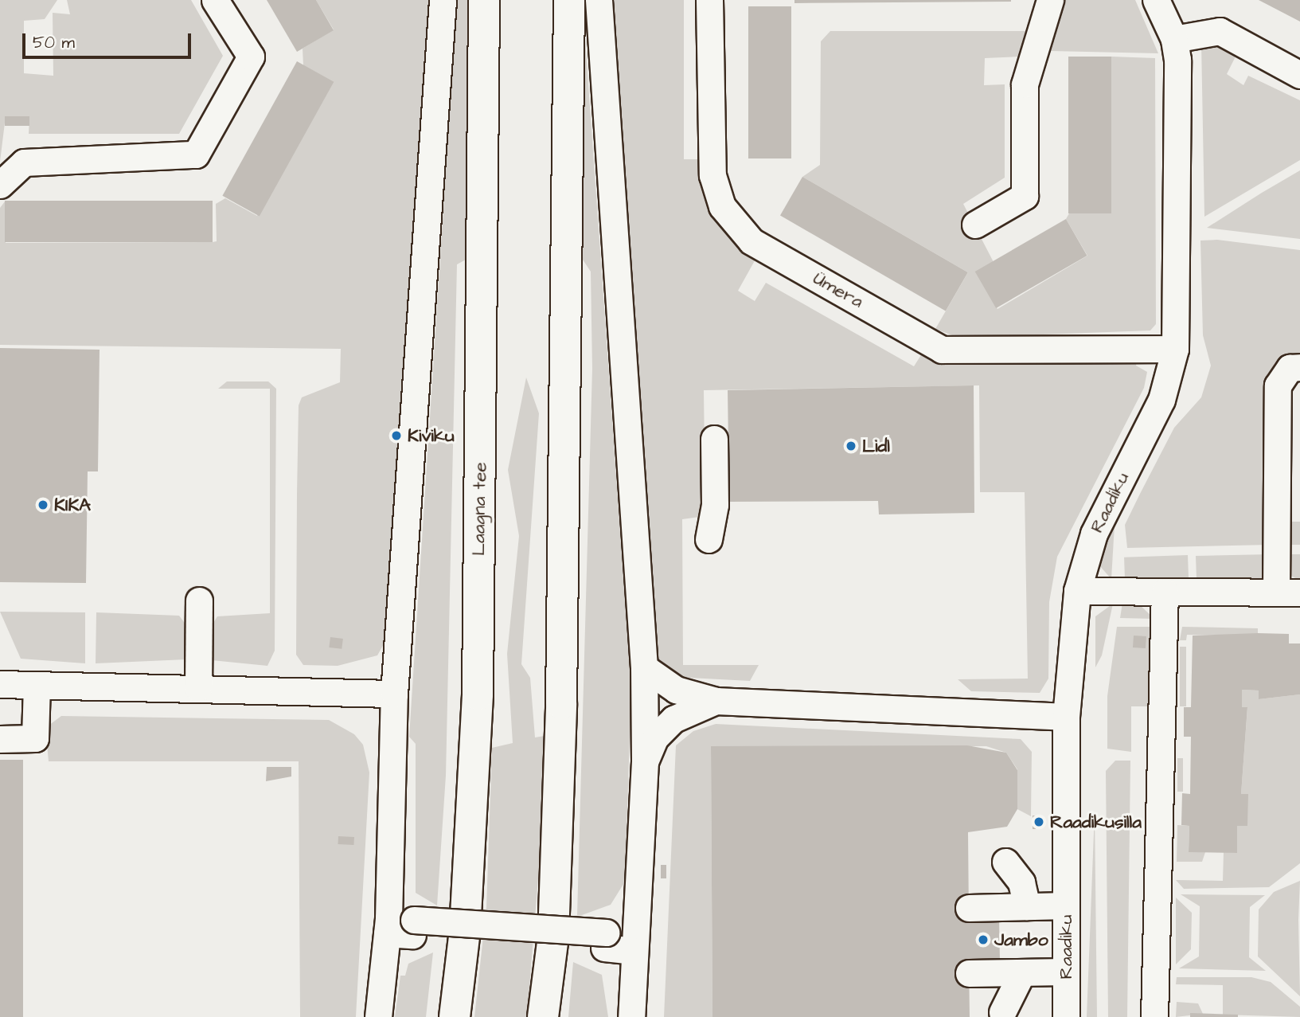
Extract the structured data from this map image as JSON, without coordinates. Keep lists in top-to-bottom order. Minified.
{"streets":{"main road":["Laagna tee"],"street":["Ümera","Raadiku"]},"crossings":[["Ümera","Raadiku"]],"places":["Kiviku","Lidl","KIKA","Raadikusilla","Jambo"],"scale_bar":"50 m"}
